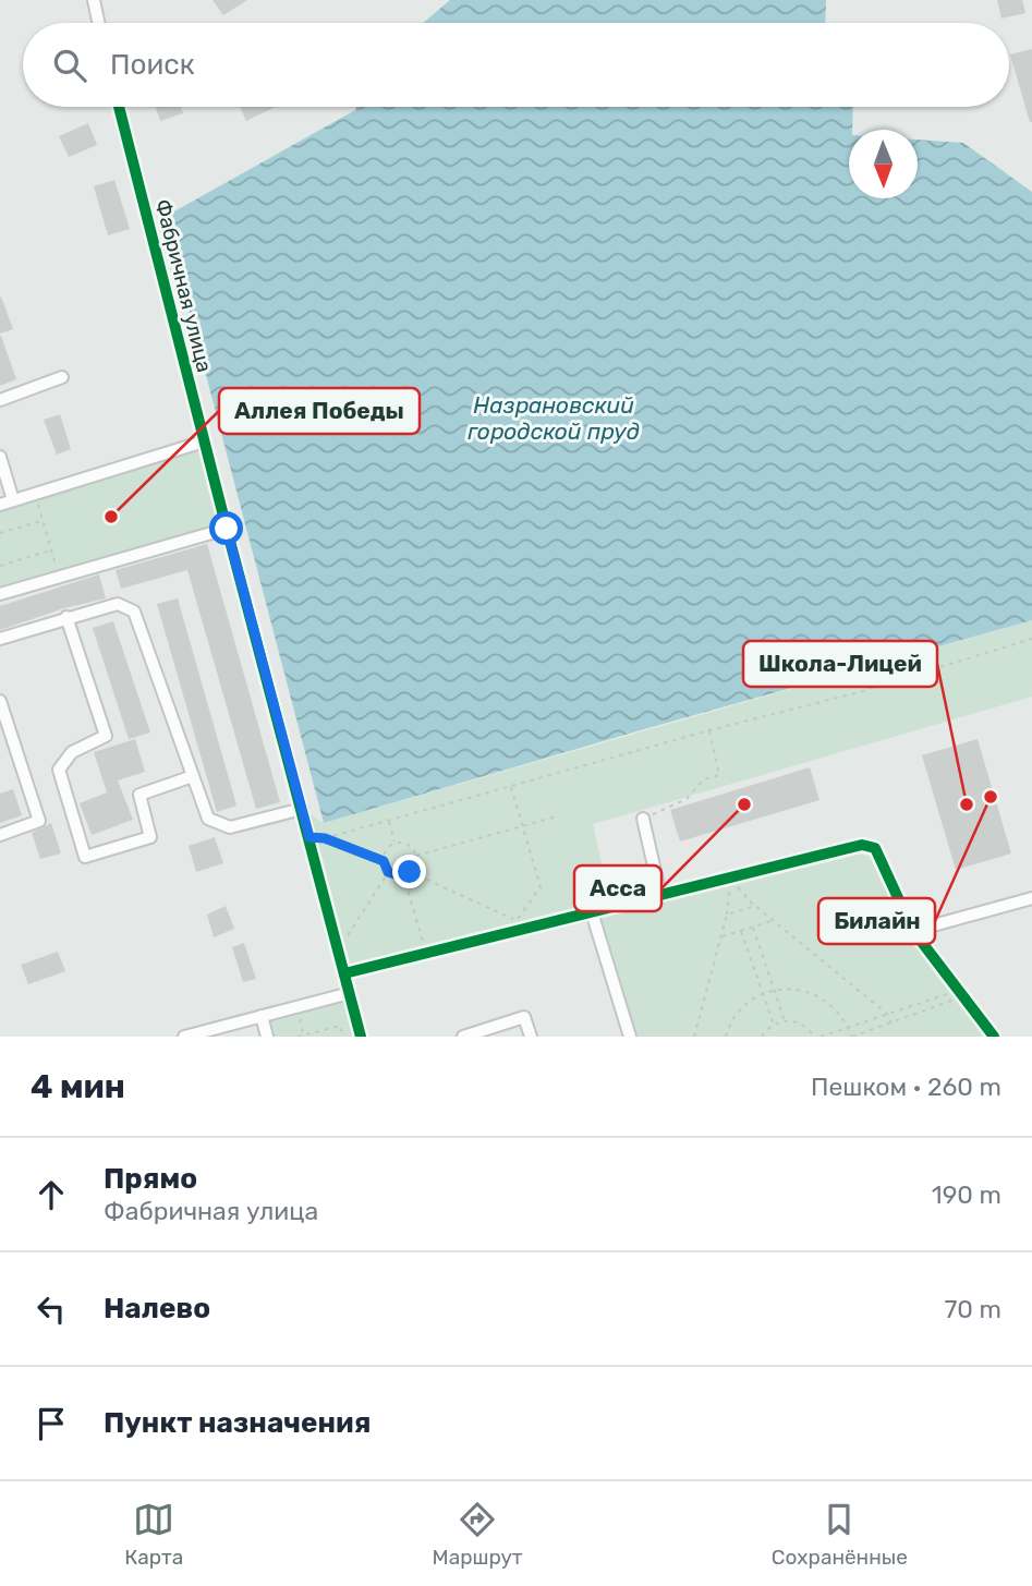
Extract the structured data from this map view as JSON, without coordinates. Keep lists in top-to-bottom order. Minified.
{"streets":{"street":["Фабричная улица"]},"water":["Назрановский городской пруд"],"places":["Аллея Победы","Билайн","Асса","Школа-Лицей"],"north":"bottom","page":{"search":"Поиск","heading":["4 мин","Пешком · 260 m"],"list":[["Прямо","Фабричная улица","190 m"],["Налево","70 m"],"Пункт назначения"],"nav":["Карта","Маршрут","Сохранённые"]}}
